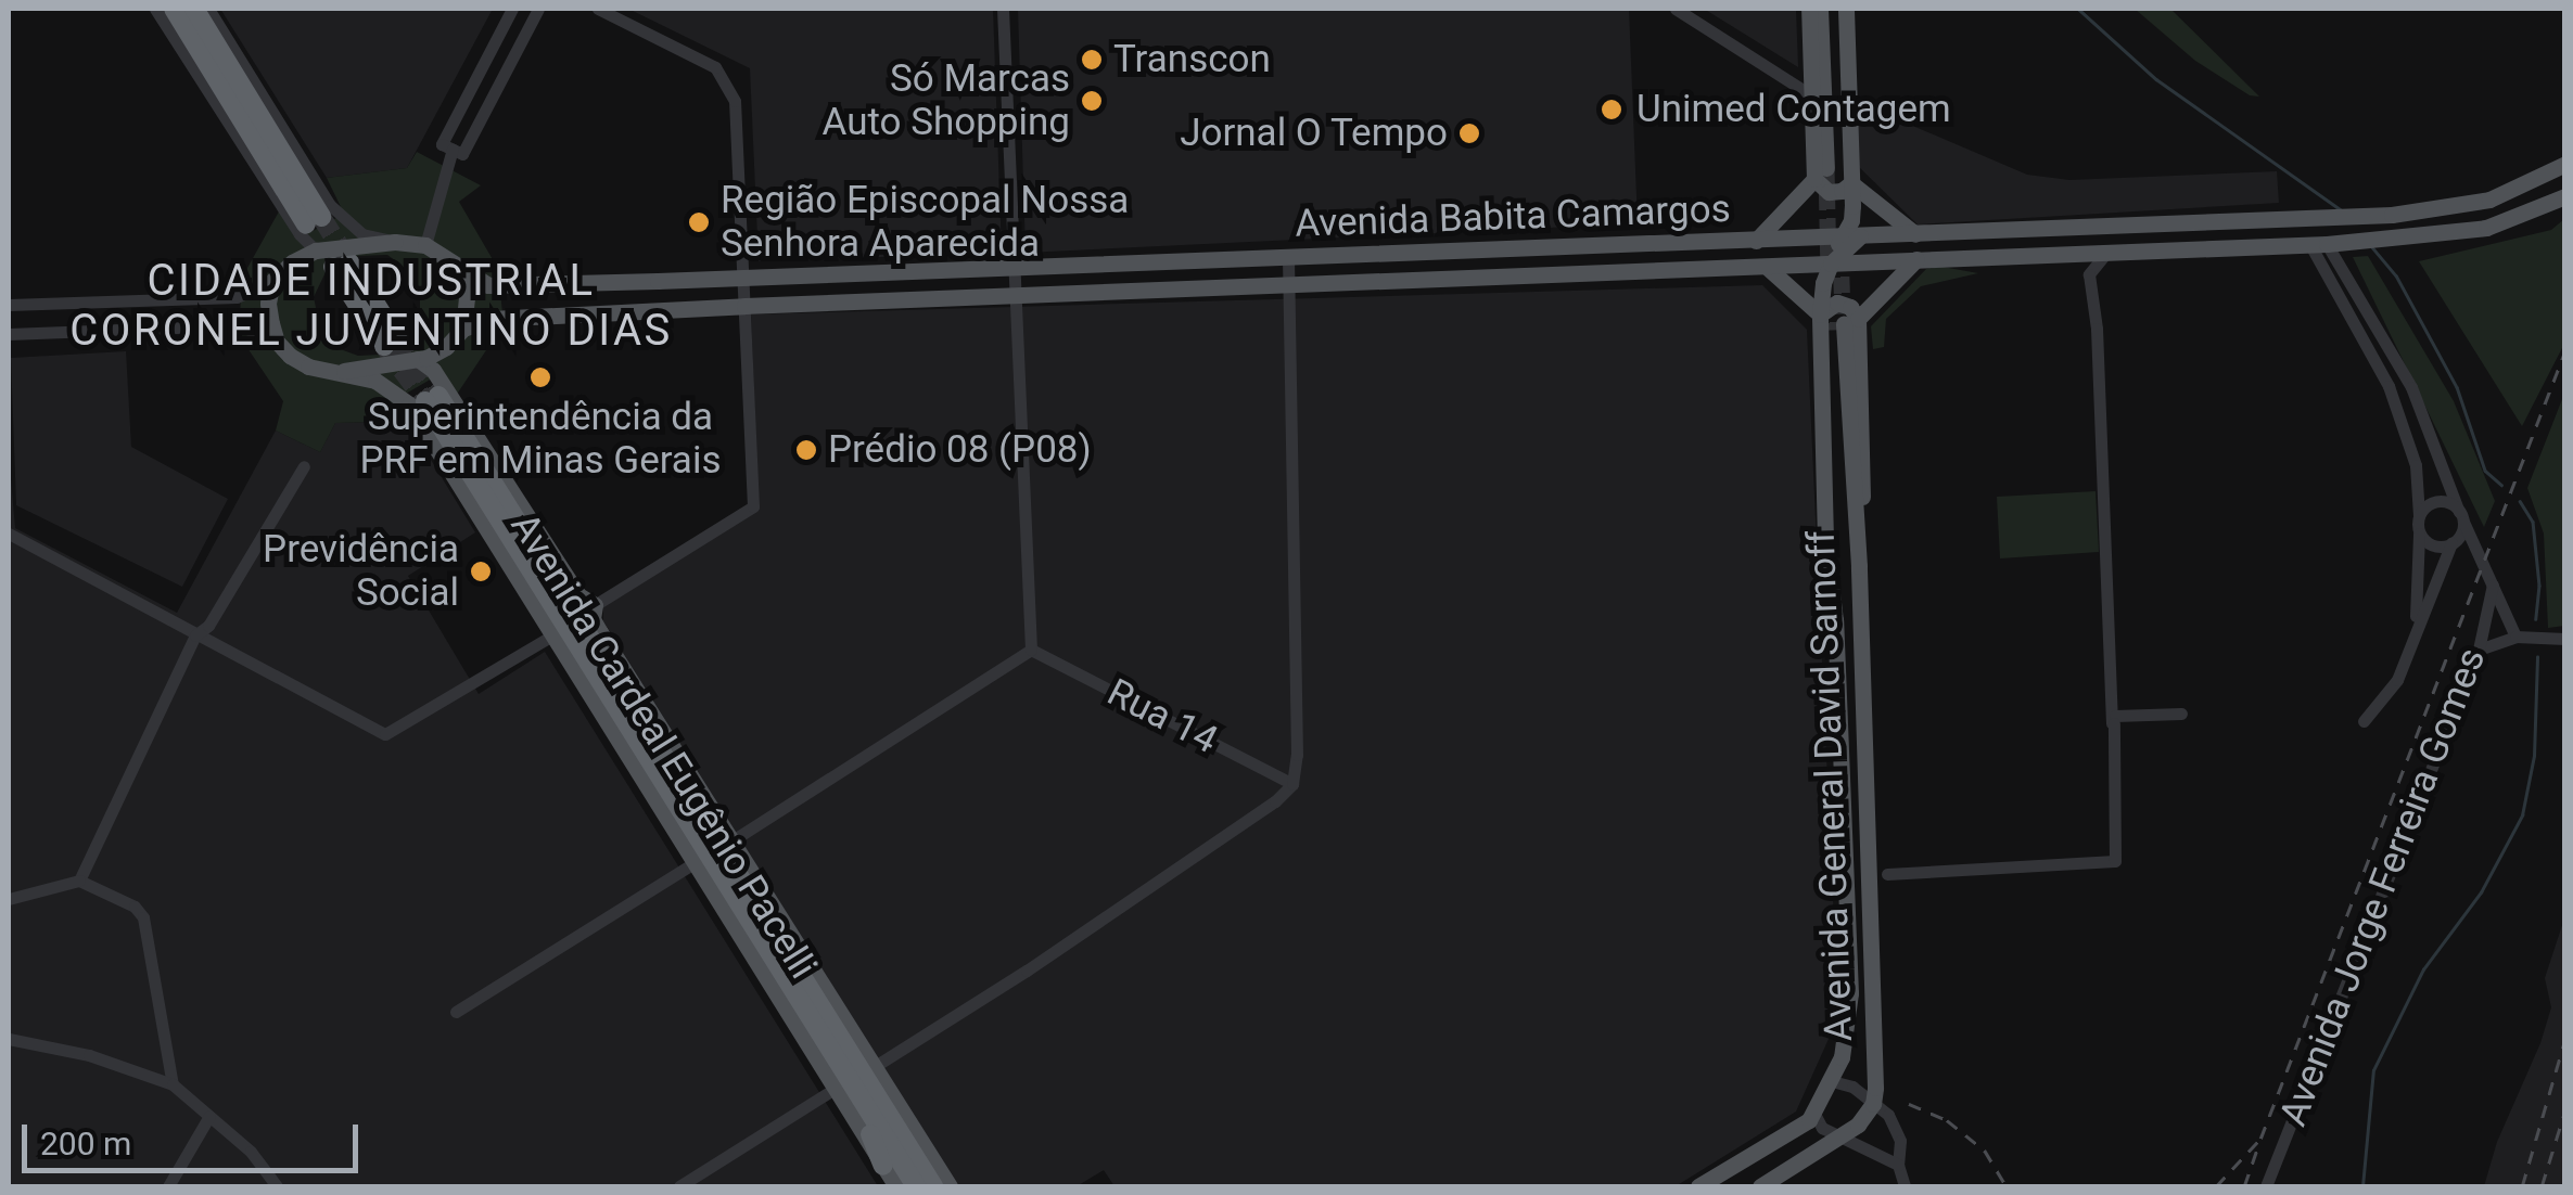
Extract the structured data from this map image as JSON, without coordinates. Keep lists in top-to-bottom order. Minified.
{"streets":{"highway":["Avenida Cardeal Eugênio Pacelli"],"main road":["Avenida Babita Camargos","Avenida General David Sarnoff"],"street":["Rua 14","Avenida Jorge Ferreira Gomes"]},"crossings":[["Avenida Babita Camargos","Avenida Cardeal Eugênio Pacelli"]],"districts":["CIDADE INDUSTRIAL CORONEL JUVENTINO DIAS"],"places":["Transcon","Só Marcas Auto Shopping","Unimed Contagem","Jornal O Tempo","Região Episcopal Nossa Senhora Aparecida","Superintendência da PRF em Minas Gerais","Prédio 08 (P08)","Previdência Social"],"scale_bar":"200 m"}
